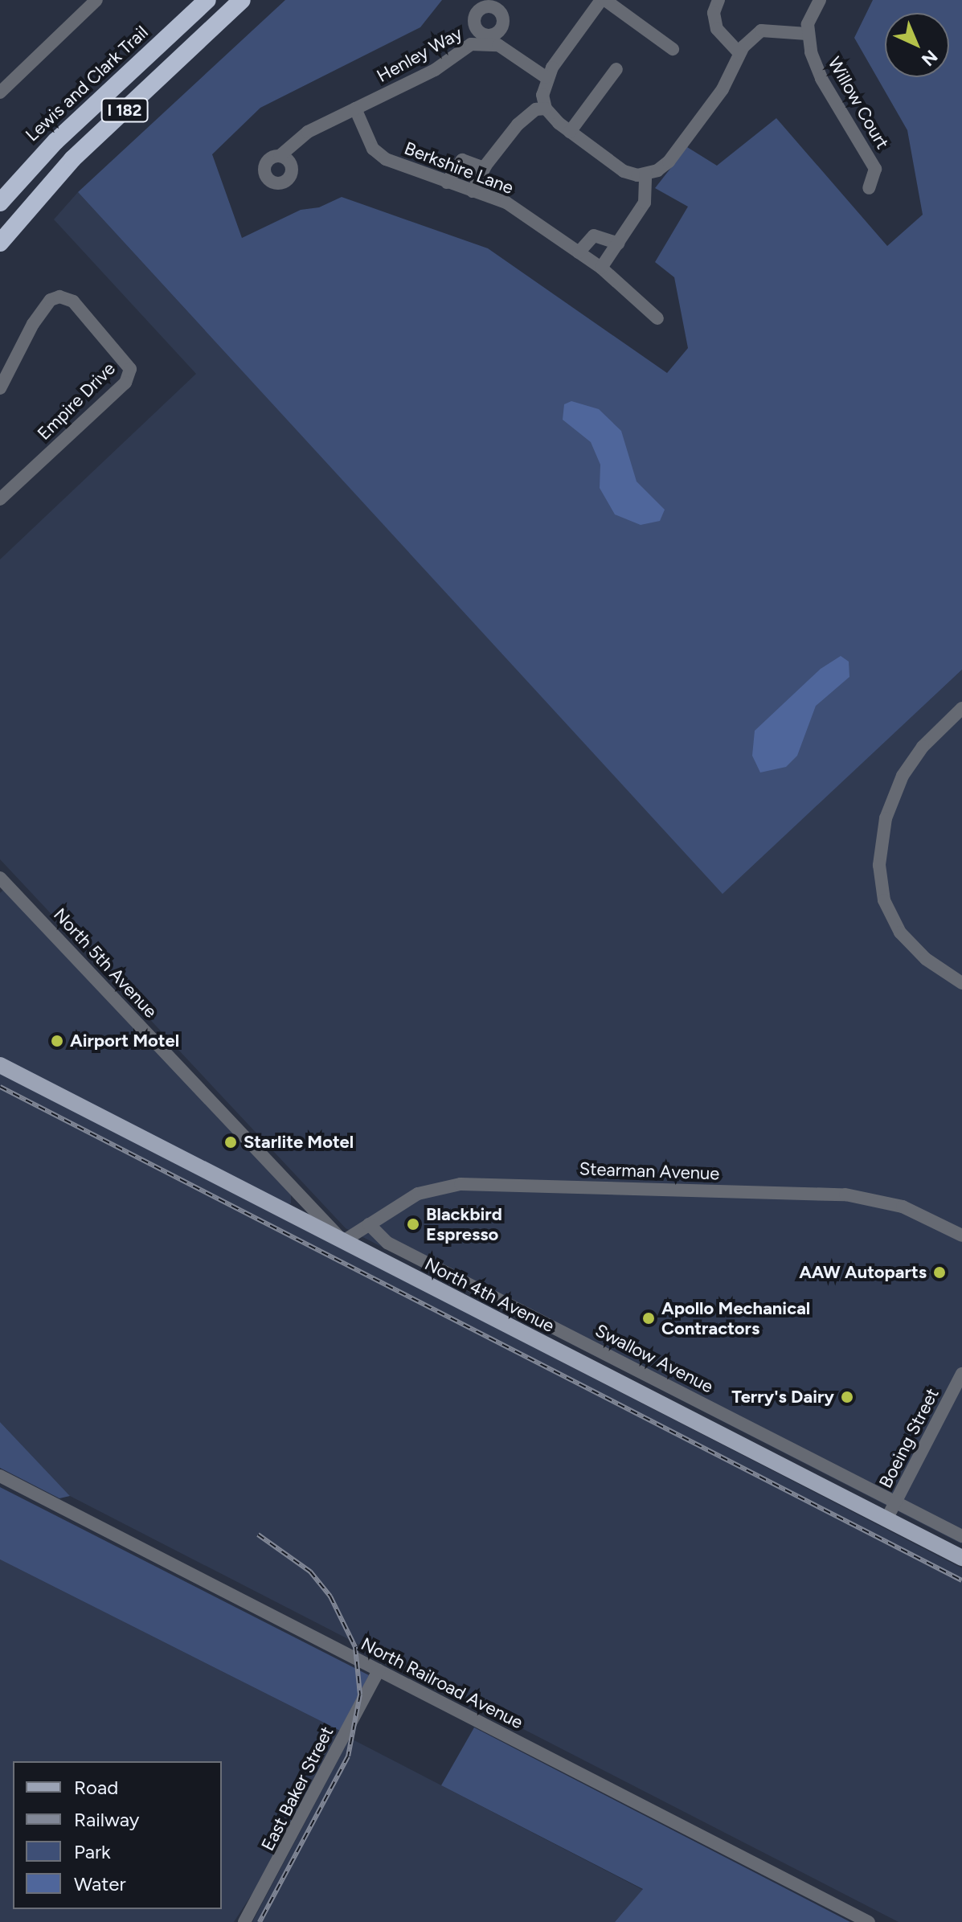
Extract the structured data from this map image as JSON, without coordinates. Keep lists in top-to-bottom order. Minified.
{"streets":{"highway":["Lewis and Clark Trail","I 182"],"main road":["North 4th Avenue"],"street":["Henley Way","Willow Court","Berkshire Lane","Empire Drive","North 5th Avenue","Stearman Avenue","Swallow Avenue","Boeing Street","North Railroad Avenue","East Baker Street"]},"crossings":[["Henley Way","Berkshire Lane"],["North 5th Avenue","Stearman Avenue"],["North 5th Avenue","North 4th Avenue"],["Stearman Avenue","North 4th Avenue"],["Stearman Avenue","Swallow Avenue"],["North 4th Avenue","Boeing Street"],["Swallow Avenue","Boeing Street"],["North Railroad Avenue","East Baker Street"]],"places":["Airport Motel","Starlite Motel","Blackbird Espresso","AAW Autoparts","Apollo Mechanical Contractors","Terry's Dairy"],"legend":["Road","Railway","Park","Water"],"north":"bottom right"}
